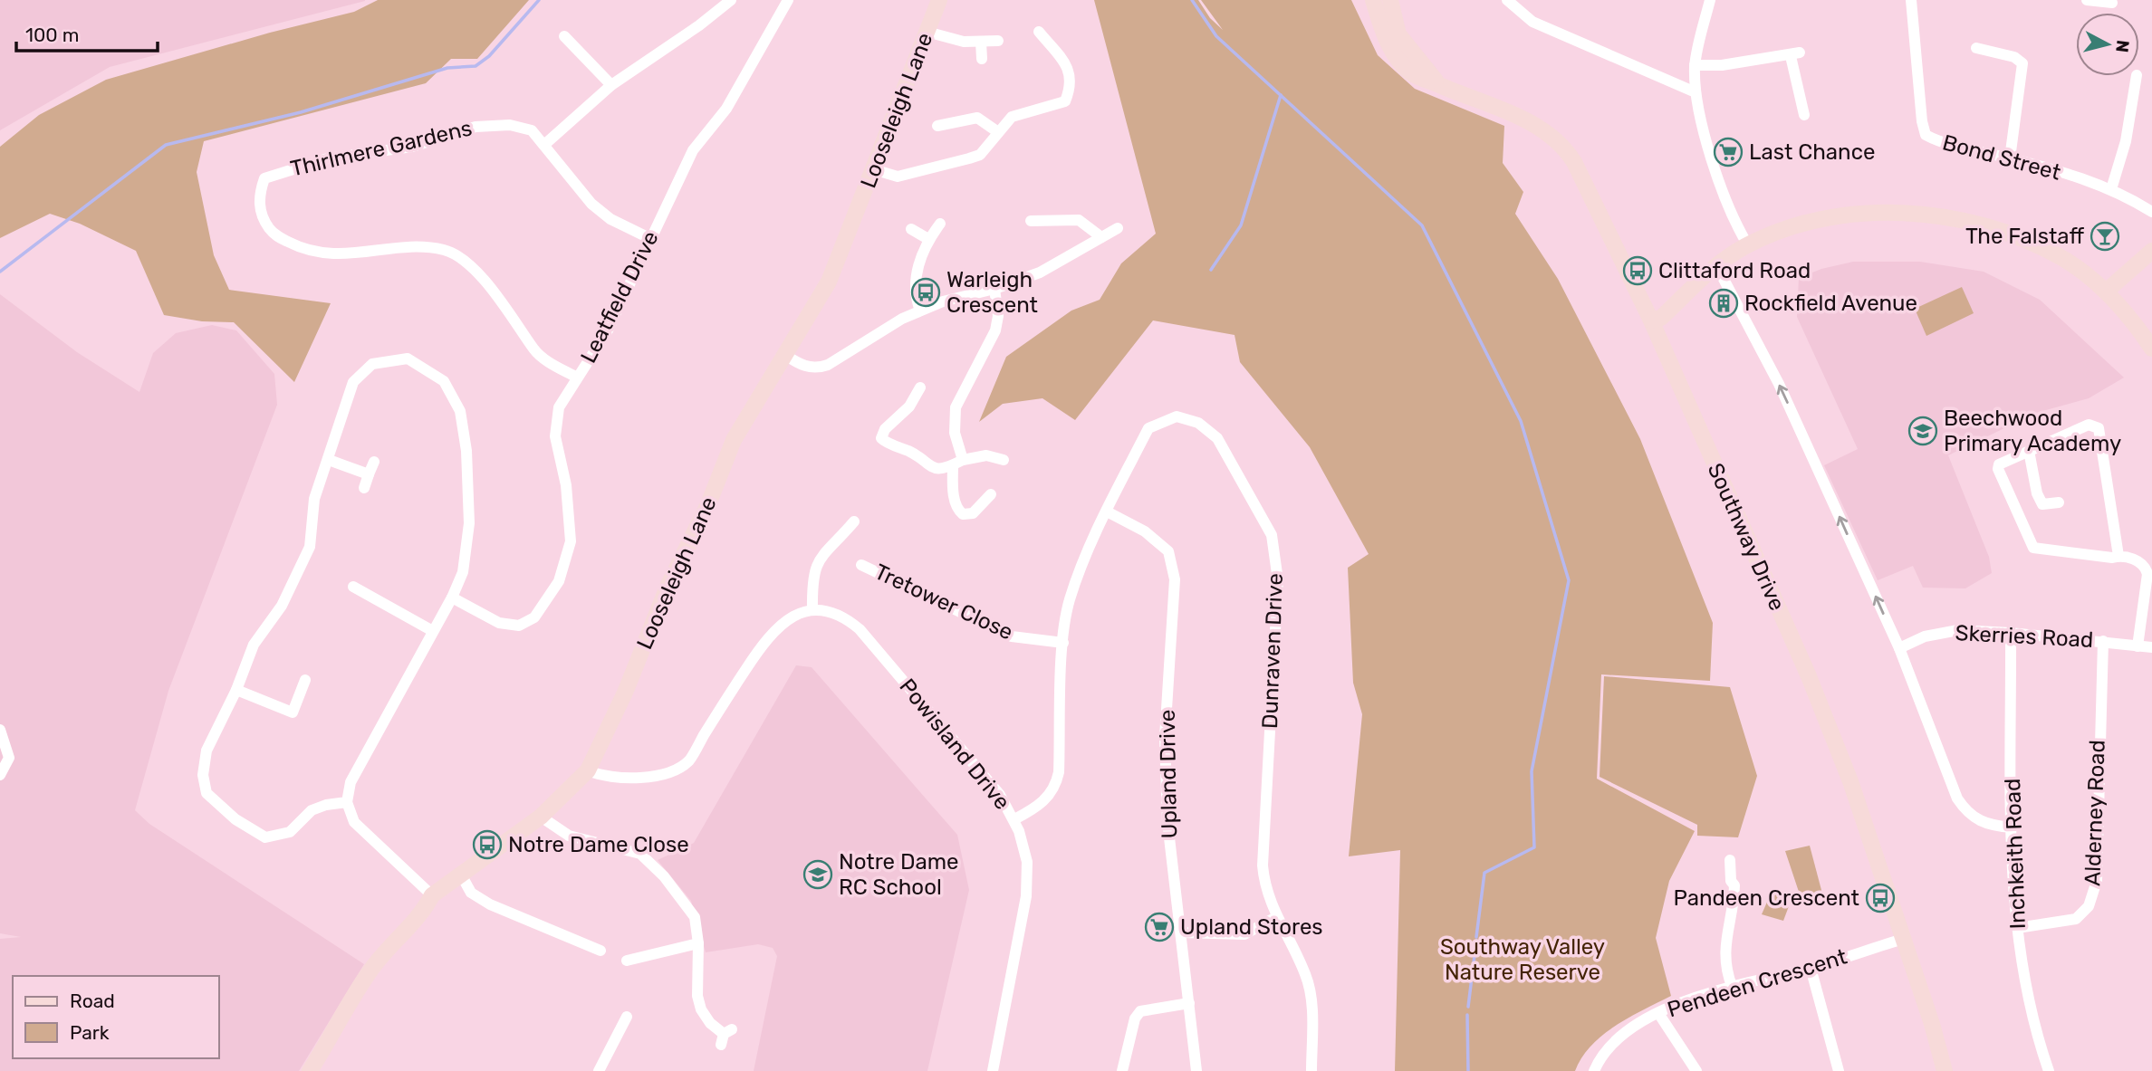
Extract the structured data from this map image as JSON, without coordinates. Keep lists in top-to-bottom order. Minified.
{"streets":{"street":["Looseleigh Lane","Thirlmere Gardens","Bond Street","Leatfield Drive","Southway Drive","Tretower Close","Skerries Road","Dunraven Drive","Powisland Drive","Upland Drive","Alderney Road","Inchkeith Road","Pendeen Crescent"]},"crossings":[["Thirlmere Gardens","Leatfield Drive"],["Southway Drive","Pendeen Crescent"],["Tretower Close","Dunraven Drive"],["Skerries Road","Alderney Road"],["Skerries Road","Inchkeith Road"],["Dunraven Drive","Powisland Drive"],["Dunraven Drive","Upland Drive"],["Alderney Road","Inchkeith Road"]],"parks":["Southway Valley Nature Reserve"],"places":{"supermarket":["Last Chance","Upland Stores"],"bar":["The Falstaff"],"bus stop":["Clittaford Road","Warleigh Crescent","Notre Dame Close","Pandeen Crescent"],"building":["Rockfield Avenue"],"school or university":["Beechwood Primary Academy","Notre Dame RC School"]},"legend":["Road","Park"],"scale_bar":"100 m","north":"right"}
